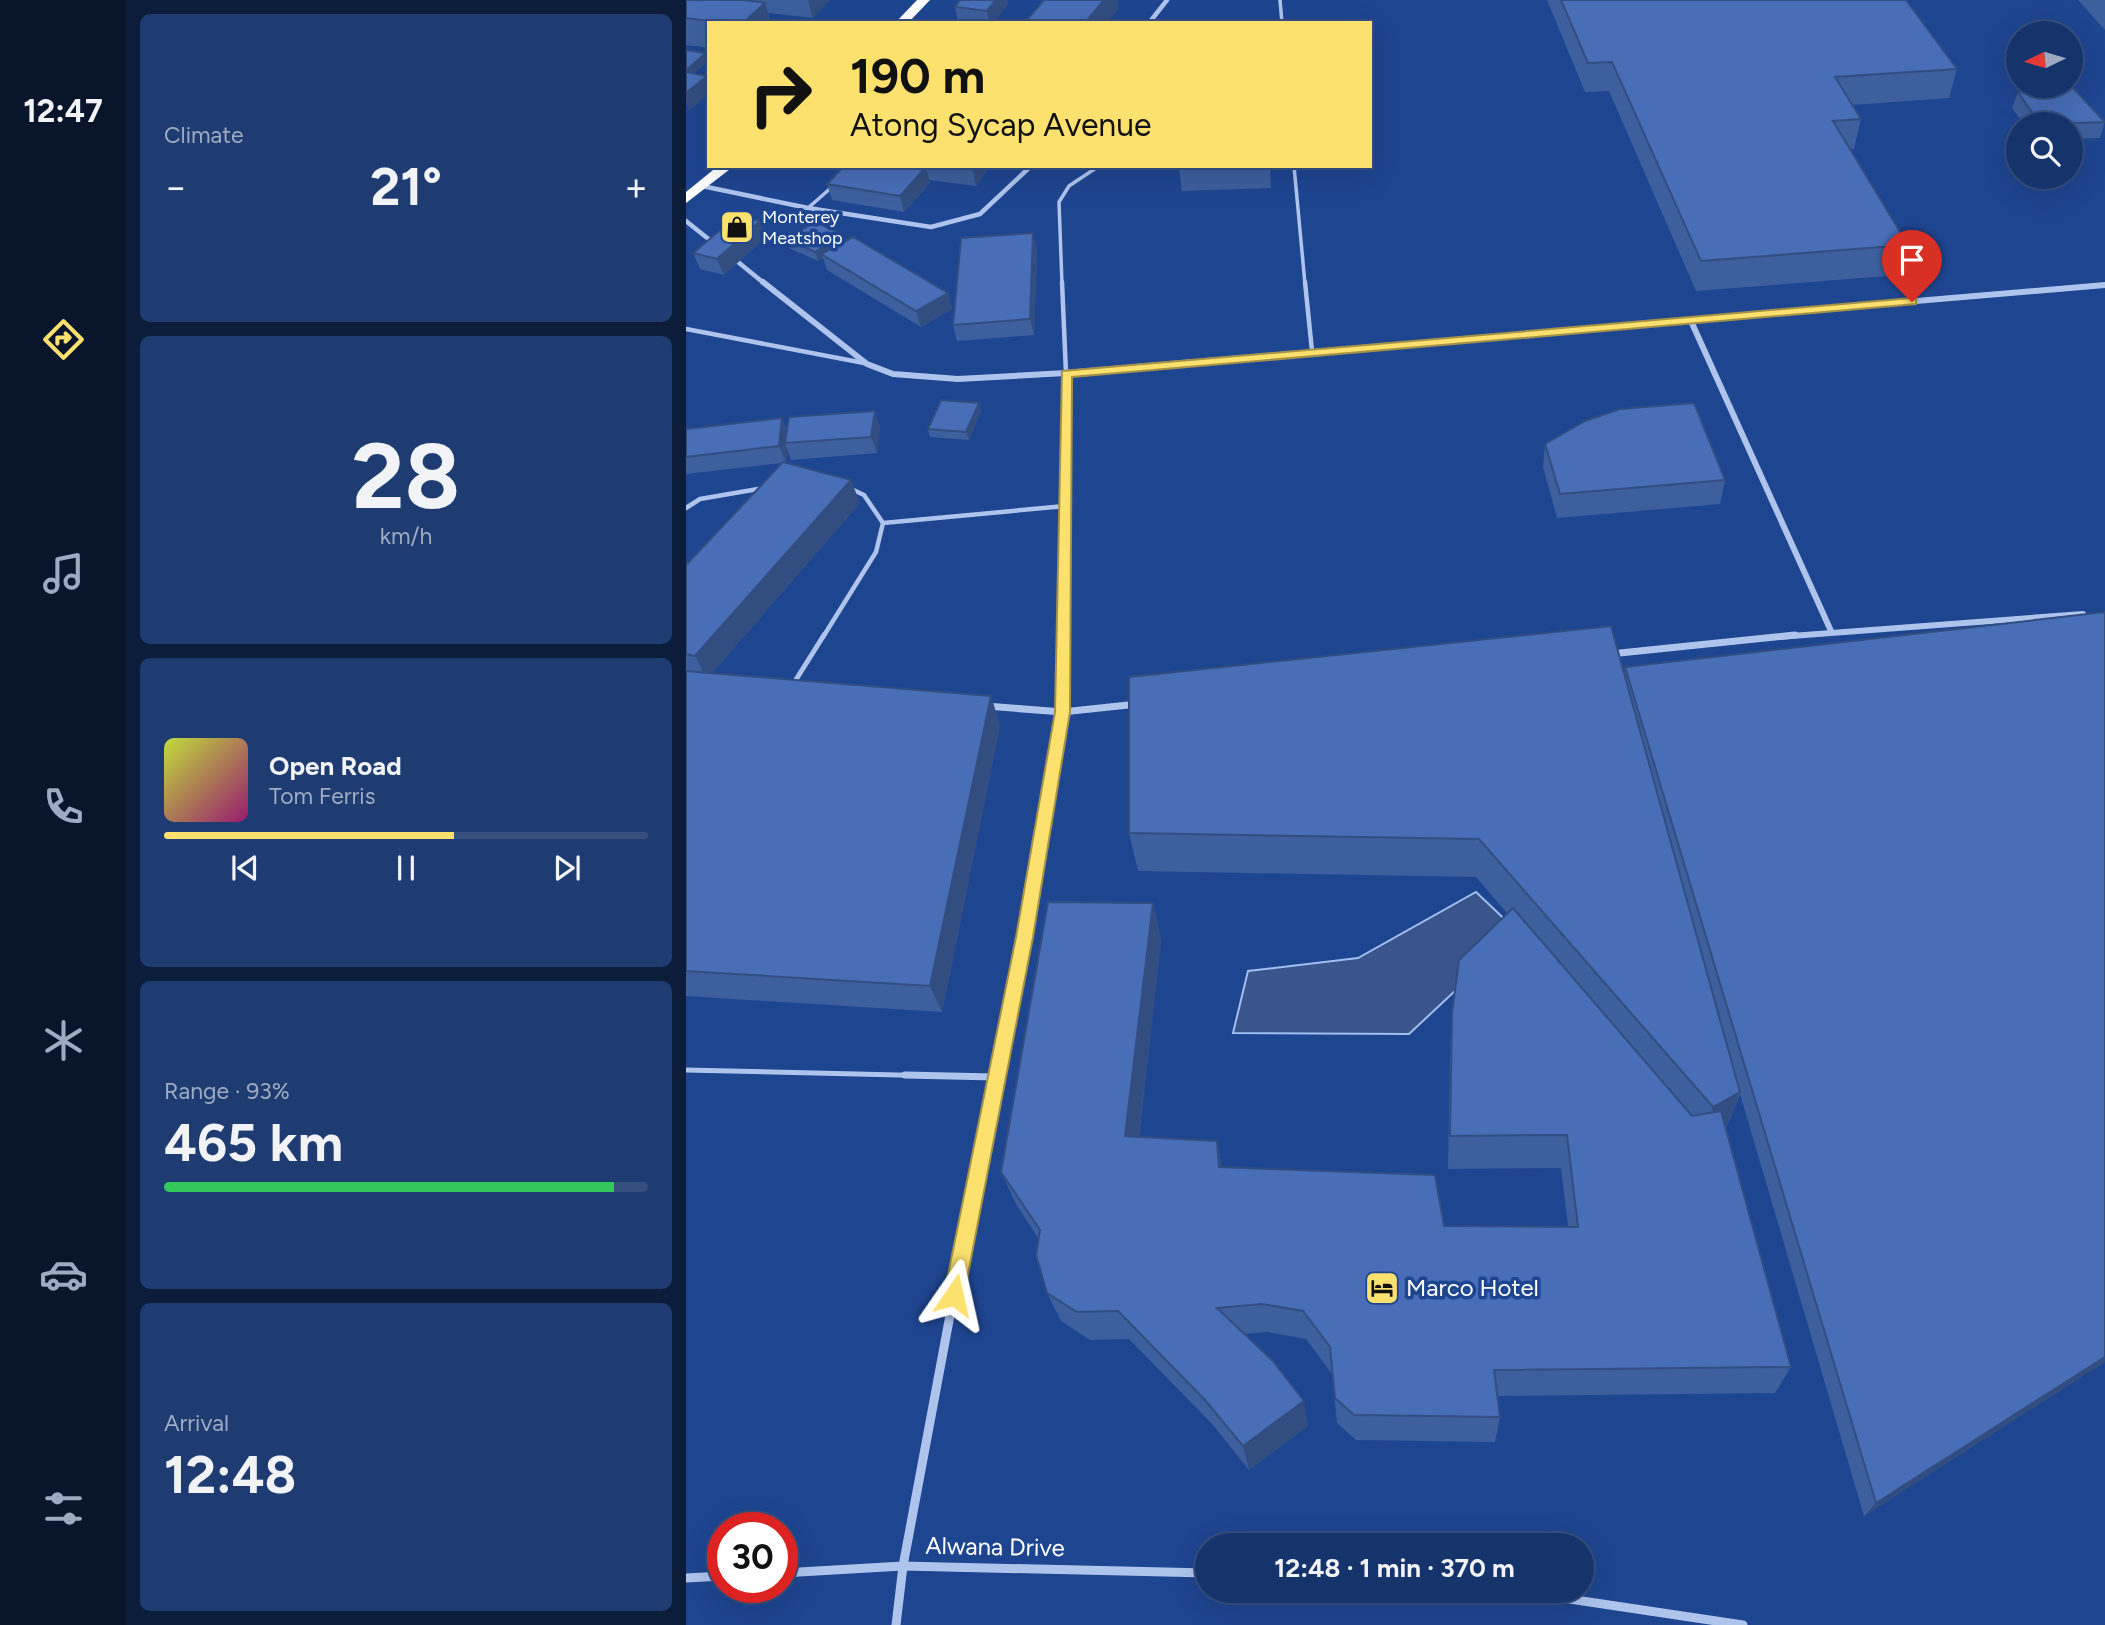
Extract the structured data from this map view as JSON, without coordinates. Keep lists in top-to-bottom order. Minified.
{"streets":{"street":["Alwana Drive"]},"places":{"shop":["Monterey Meatshop"],"hotel":["Marco Hotel"]},"north":"left","page":{"tabs":"12:47","tile":["Climate",["28","km/h"],["Range · 93%","465 km"],["Arrival","12:48"]],"turn":["190 m","Atong Sycap Avenue"],"heat":["−","21°","+"],"song":["Open Road","Tom Ferris"],"limit":"30","trip":"12:48 · 1 min · 370 m"}}
